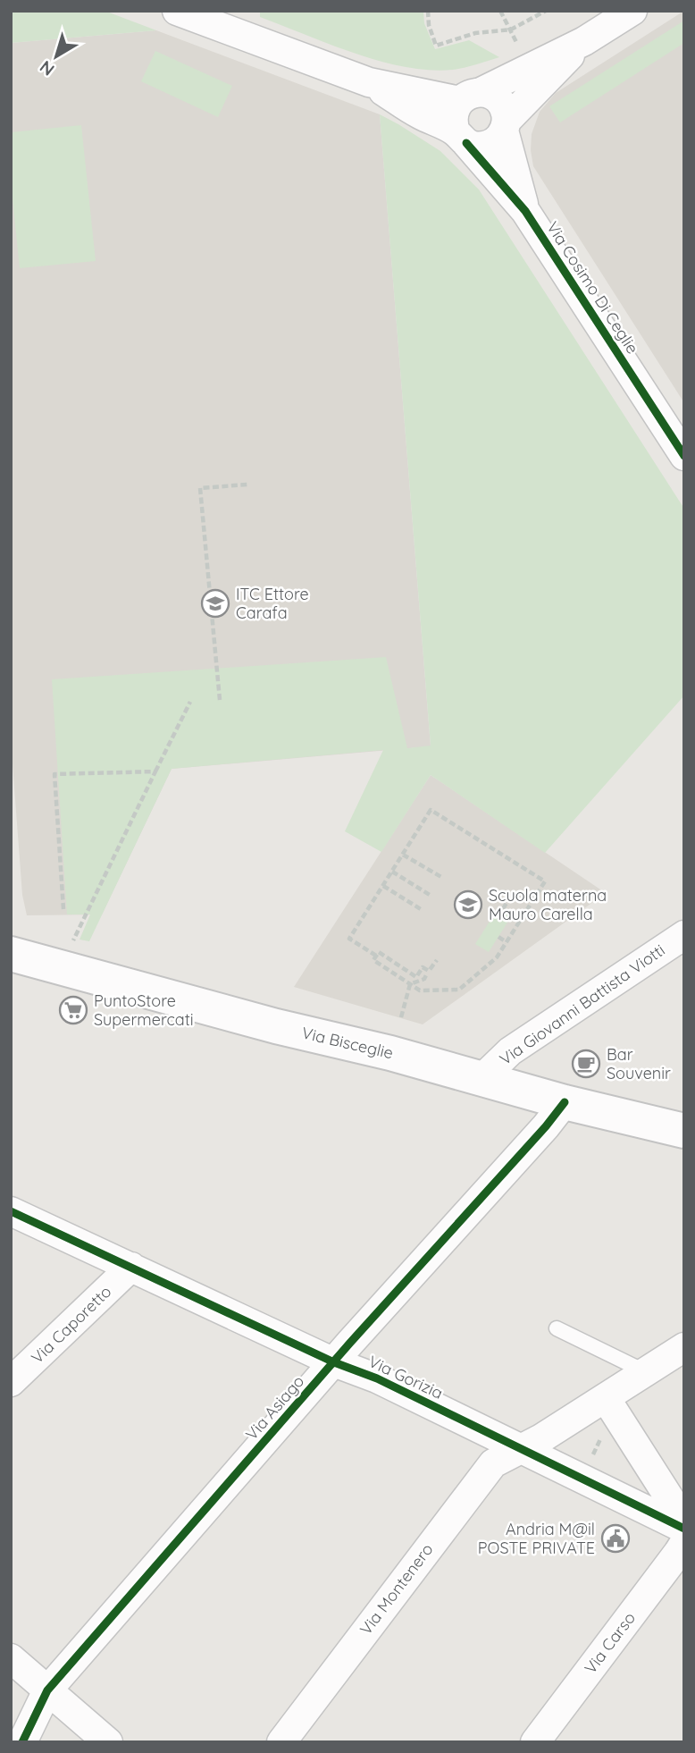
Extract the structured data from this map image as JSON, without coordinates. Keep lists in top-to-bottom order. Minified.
{"streets":{"main road":["Via Bisceglie"],"street":["Via Cosimo Di Ceglie","Via Giovanni Battista Viotti","Via Caporetto","Via Gorizia","Via Asiago","Via Montenero","Via Carso"]},"crossings":[["Via Giovanni Battista Viotti","Via Bisceglie"],["Via Bisceglie","Via Asiago"],["Via Caporetto","Via Gorizia"],["Via Gorizia","Via Asiago"],["Via Gorizia","Via Montenero"]],"places":{"school or university":["ITC Ettore Carafa","Scuola materna Mauro Carella"],"supermarket":["PuntoStore Supermercati"],"cafe":["Bar Souvenir"],"public building":["Andria M@il POSTE PRIVATE"]},"north":"bottom left"}
